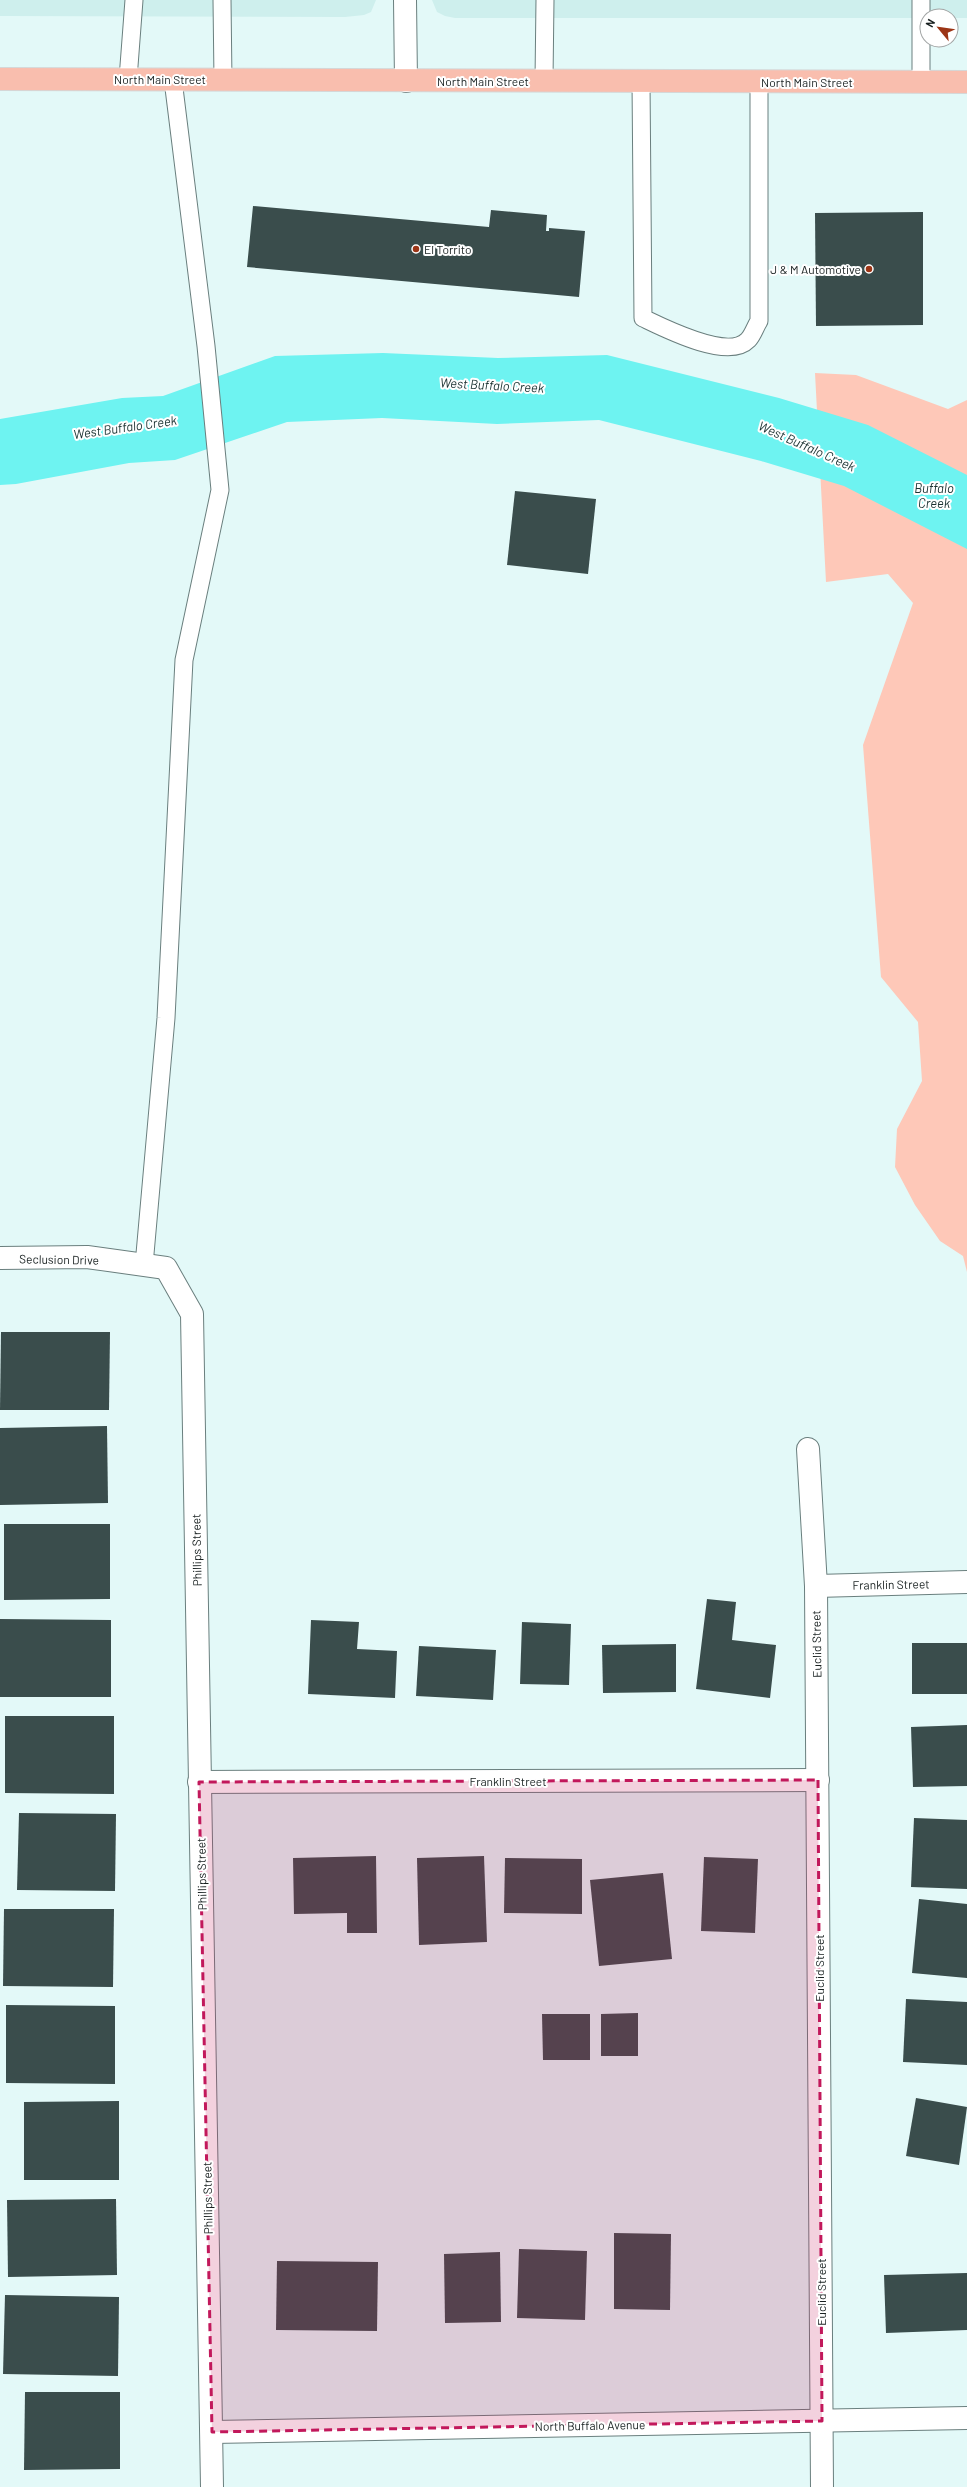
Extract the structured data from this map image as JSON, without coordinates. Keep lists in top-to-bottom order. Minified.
{"streets":{"main road":["North Main Street"],"street":["Seclusion Drive","Phillips Street","Franklin Street","Euclid Street","North Buffalo Avenue"]},"crossings":[["Seclusion Drive","Phillips Street"],["Phillips Street","Franklin Street"],["Phillips Street","North Buffalo Avenue"],["Franklin Street","Euclid Street"],["Euclid Street","North Buffalo Avenue"]],"water":["West Buffalo Creek","Buffalo Creek"],"places":["El Torrito","J & M Automotive"],"north":"top left"}
